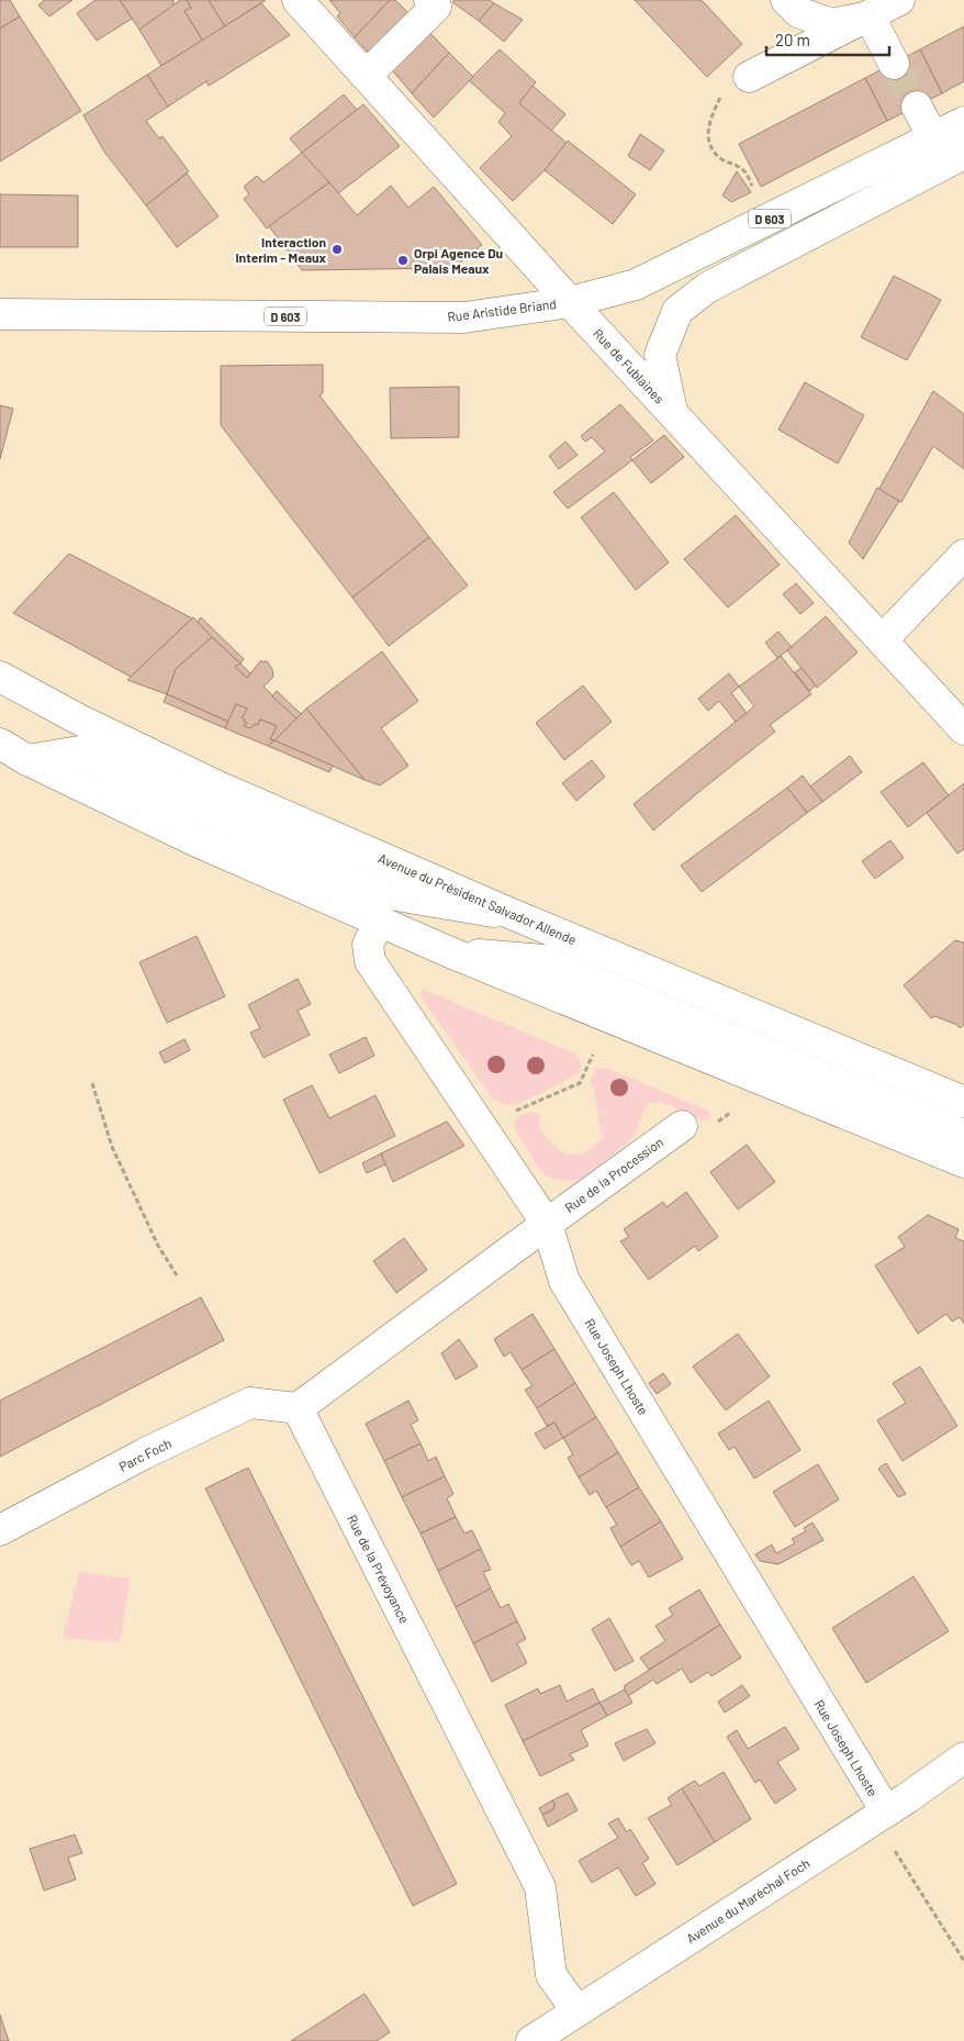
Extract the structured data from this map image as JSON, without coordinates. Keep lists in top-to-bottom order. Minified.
{"streets":{"street":["D 603","Rue Aristide Briand","Rue de Fublaines","Avenue du Président Salvador Allende","Rue de la Procession","Rue Joseph Lhoste","Parc Foch","Rue de la Prévoyance","Avenue du Maréchal Foch"]},"crossings":[["Rue Aristide Briand","Rue de Fublaines"],["Rue de la Procession","Rue Joseph Lhoste"],["Rue Joseph Lhoste","Avenue du Maréchal Foch"],["Parc Foch","Rue de la Prévoyance"],["Rue de la Prévoyance","Avenue du Maréchal Foch"]],"places":["Interaction Interim - Meaux","Orpi Agence Du Palais Meaux"],"scale_bar":"20 m"}
